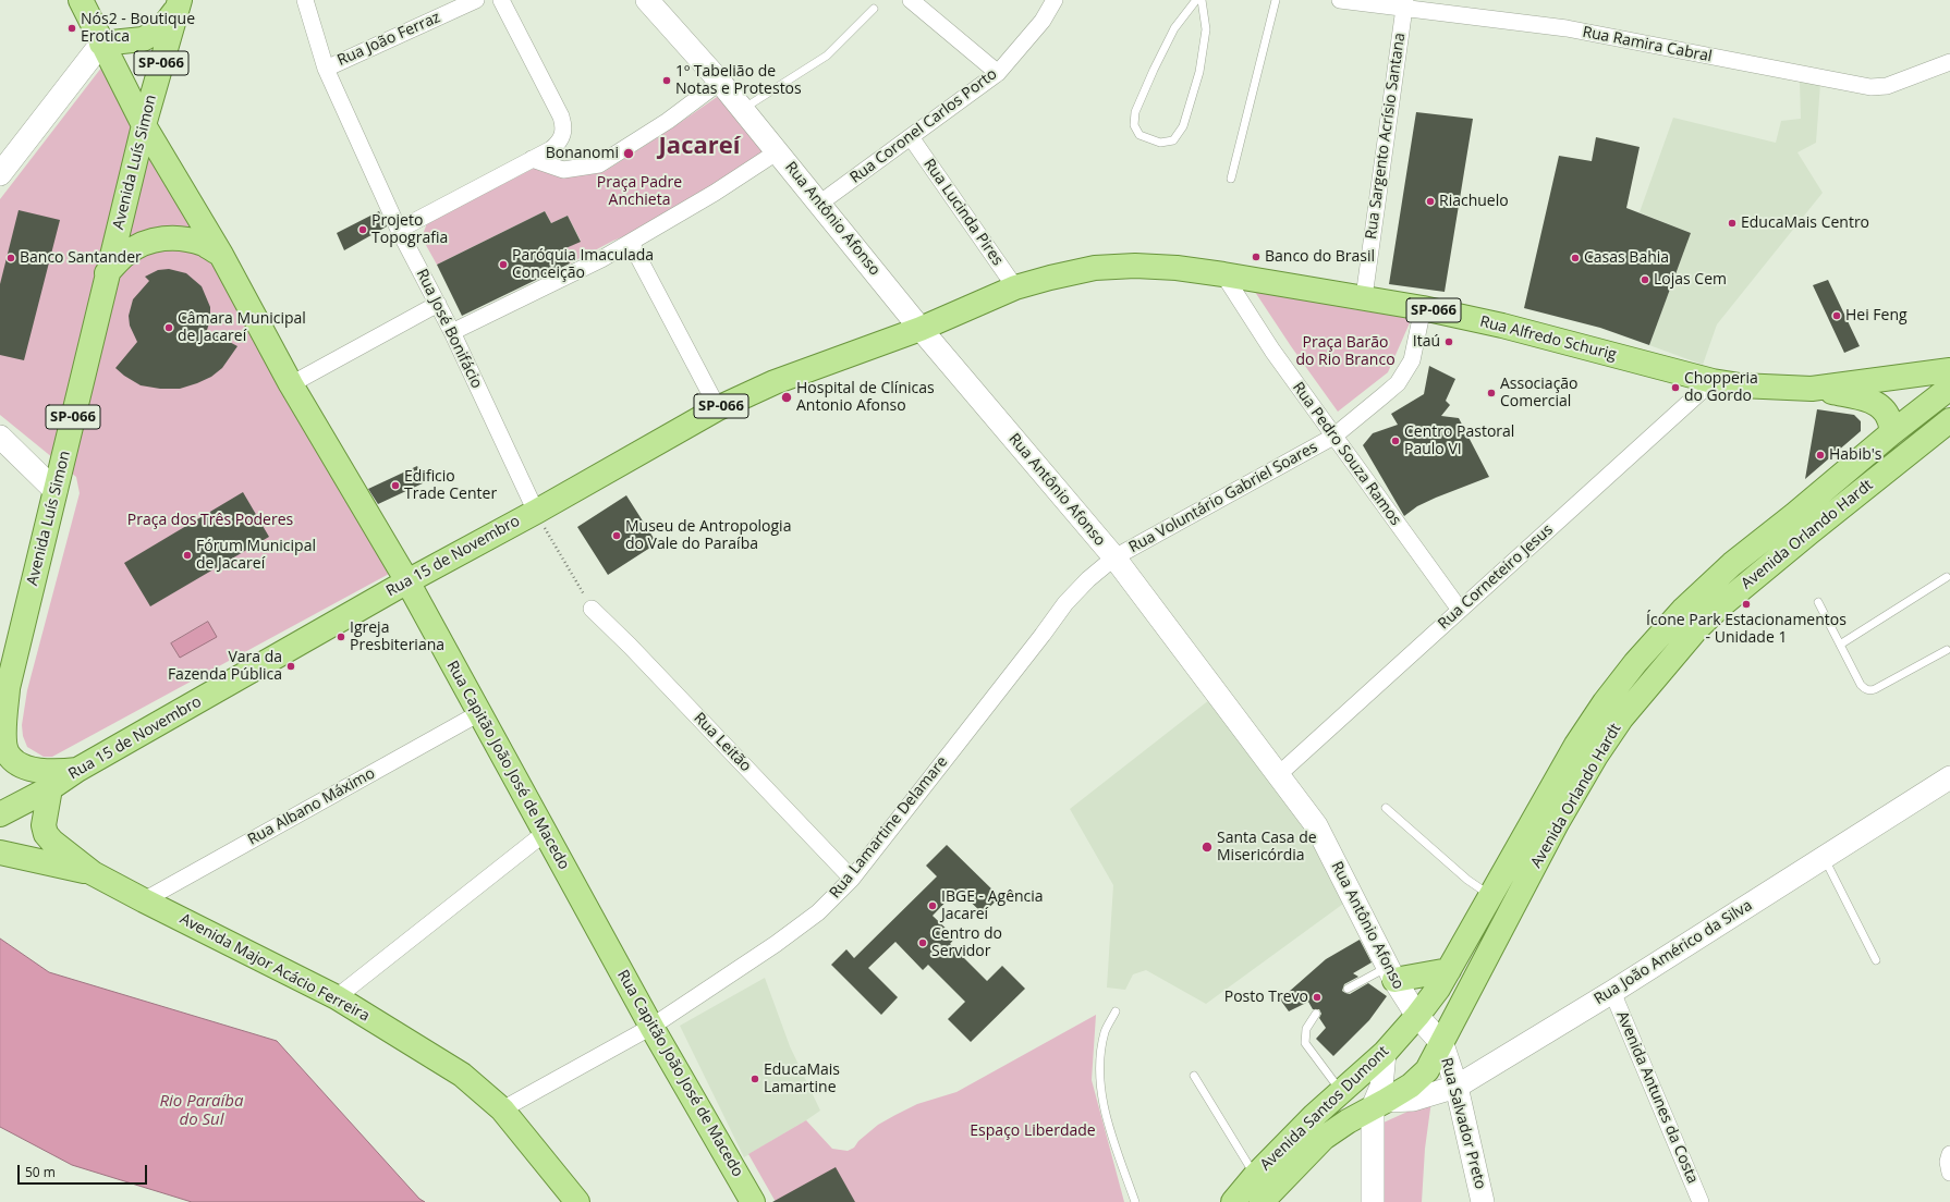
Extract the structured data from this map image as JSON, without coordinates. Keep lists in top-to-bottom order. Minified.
{"streets":{"main road":["SP-066","Avenida Luís Simon","Rua Alfredo Schurig","Avenida Orlando Hardt","Rua 15 de Novembro","Rua Capitão João José de Macedo","Avenida Major Acácio Ferreira","Avenida Santos Dumont"],"street":["Rua João Ferraz","Rua Ramira Cabral","Rua Coronel Carlos Porto","Rua Sargento Acrísio Santana","Rua Lucinda Pires","Rua Antônio Afonso","Rua José Bonifácio","Rua Pedro Souza Ramos","Rua Voluntário Gabriel Soares","Rua Corneteiro Jesus","Rua Leitão","Rua Albano Máximo","Rua Lamartine Delamare","Rua João Américo da Silva","Avenida Antunes da Costa","Rua Salvador Preto"]},"crossings":[["Rua João Ferraz","Rua José Bonifácio"],["Rua Ramira Cabral","Rua Sargento Acrísio Santana"],["Rua Coronel Carlos Porto","Rua Lucinda Pires"],["Rua Coronel Carlos Porto","Rua Antônio Afonso"],["Rua Sargento Acrísio Santana","Rua Alfredo Schurig"],["Avenida Luís Simon","Rua 15 de Novembro"],["Avenida Luís Simon","Rua Capitão João José de Macedo"],["Rua Lucinda Pires","Rua Alfredo Schurig"],["Rua Antônio Afonso","Rua Alfredo Schurig"],["Rua Antônio Afonso","Rua Voluntário Gabriel Soares"],["Rua Antônio Afonso","Avenida Orlando Hardt"],["Rua Antônio Afonso","Rua 15 de Novembro"],["Rua Antônio Afonso","Rua Corneteiro Jesus"],["Rua Antônio Afonso","Rua Lamartine Delamare"],["Rua Antônio Afonso","Avenida Santos Dumont"],["Rua Antônio Afonso","Rua Salvador Preto"],["Rua José Bonifácio","Rua 15 de Novembro"],["Rua Alfredo Schurig","Rua Pedro Souza Ramos"],["Rua Alfredo Schurig","Rua 15 de Novembro"],["Rua Alfredo Schurig","Rua Corneteiro Jesus"],["Rua Pedro Souza Ramos","Rua Voluntário Gabriel Soares"],["Rua Pedro Souza Ramos","Rua Corneteiro Jesus"],["Rua Voluntário Gabriel Soares","Rua Lamartine Delamare"],["Avenida Orlando Hardt","Rua João Américo da Silva"],["Avenida Orlando Hardt","Avenida Santos Dumont"],["Avenida Orlando Hardt","Rua Salvador Preto"],["Rua 15 de Novembro","Rua Capitão João José de Macedo"],["Rua 15 de Novembro","Avenida Major Acácio Ferreira"],["Rua Leitão","Rua Lamartine Delamare"],["Rua Capitão João José de Macedo","Rua Albano Máximo"],["Rua Capitão João José de Macedo","Rua Lamartine Delamare"],["Rua Albano Máximo","Avenida Major Acácio Ferreira"],["Rua Lamartine Delamare","Avenida Major Acácio Ferreira"],["Rua João Américo da Silva","Avenida Antunes da Costa"],["Rua João Américo da Silva","Avenida Santos Dumont"],["Rua João Américo da Silva","Rua Salvador Preto"]],"districts":["Jacareí"],"water":["Rio Paraíba do Sul"],"parks":["Praça Padre Anchieta","Praça Barão do Rio Branco","Praça dos Três Poderes","Espaço Liberdade"],"places":["Nós2 - Boutique Erotica","1º Tabelião de Notas e Protestos","Bonanomi","Riachuelo","EducaMais Centro","Projeto Topografia","Banco do Brasil","Banco Santander","Casas Bahia","Paróquia Imaculada Conceição","Lojas Cem","Hei Feng","Câmara Municipal de Jacareí","Itaú","Chopperia do Gordo","Associação Comercial","Hospital de Clínicas Antonio Afonso","Centro Pastoral Paulo VI","Habib's","Edificio Trade Center","Museu de Antropologia do Vale do Paraíba","Fórum Municipal de Jacareí","Ícone Park Estacionamentos - Unidade 1","Igreja Presbiteriana","Vara da Fazenda Pública","Santa Casa de Misericórdia","IBGE - Agência Jacareí","Centro do Servidor","Posto Trevo","EducaMais Lamartine"],"scale_bar":"50 m"}
